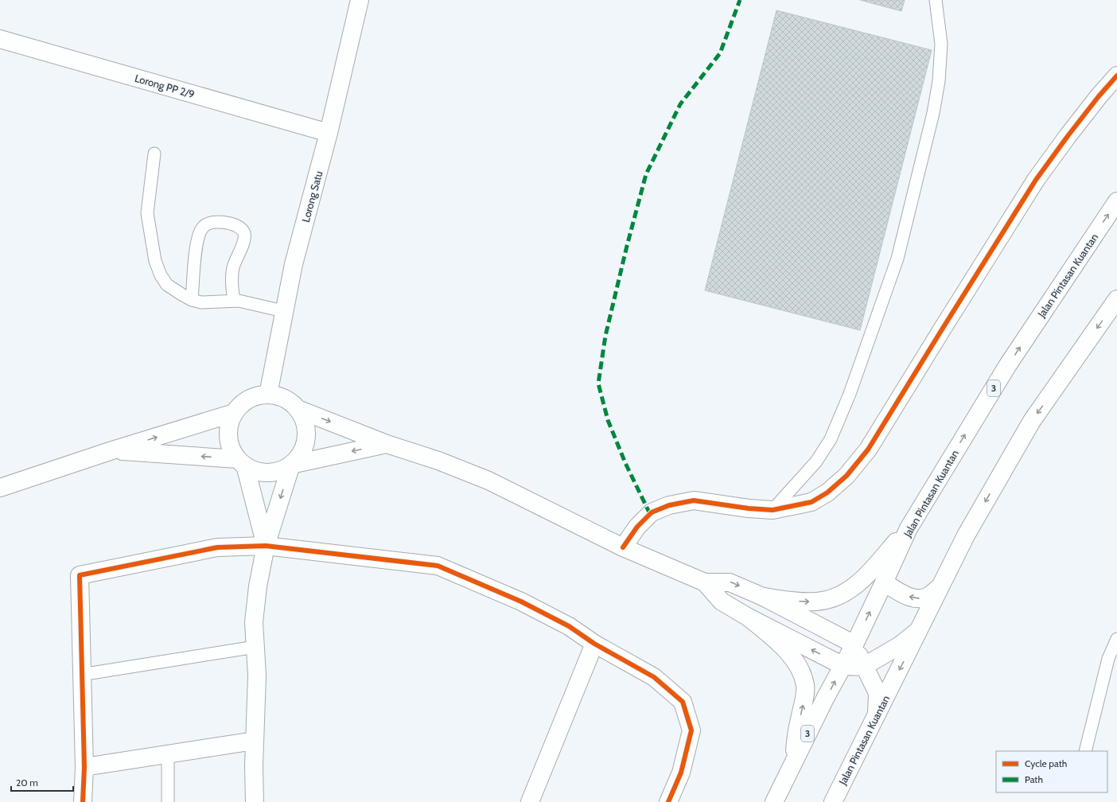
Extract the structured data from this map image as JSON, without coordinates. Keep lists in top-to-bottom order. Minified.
{"streets":{"main road":["Lorong PP 2/9","Lorong Satu","Jalan Pintasan Kuantan","3"]},"crossings":[["Lorong PP 2/9","Lorong Satu"]],"legend":["Cycle path","Path"],"scale_bar":"20 m"}
